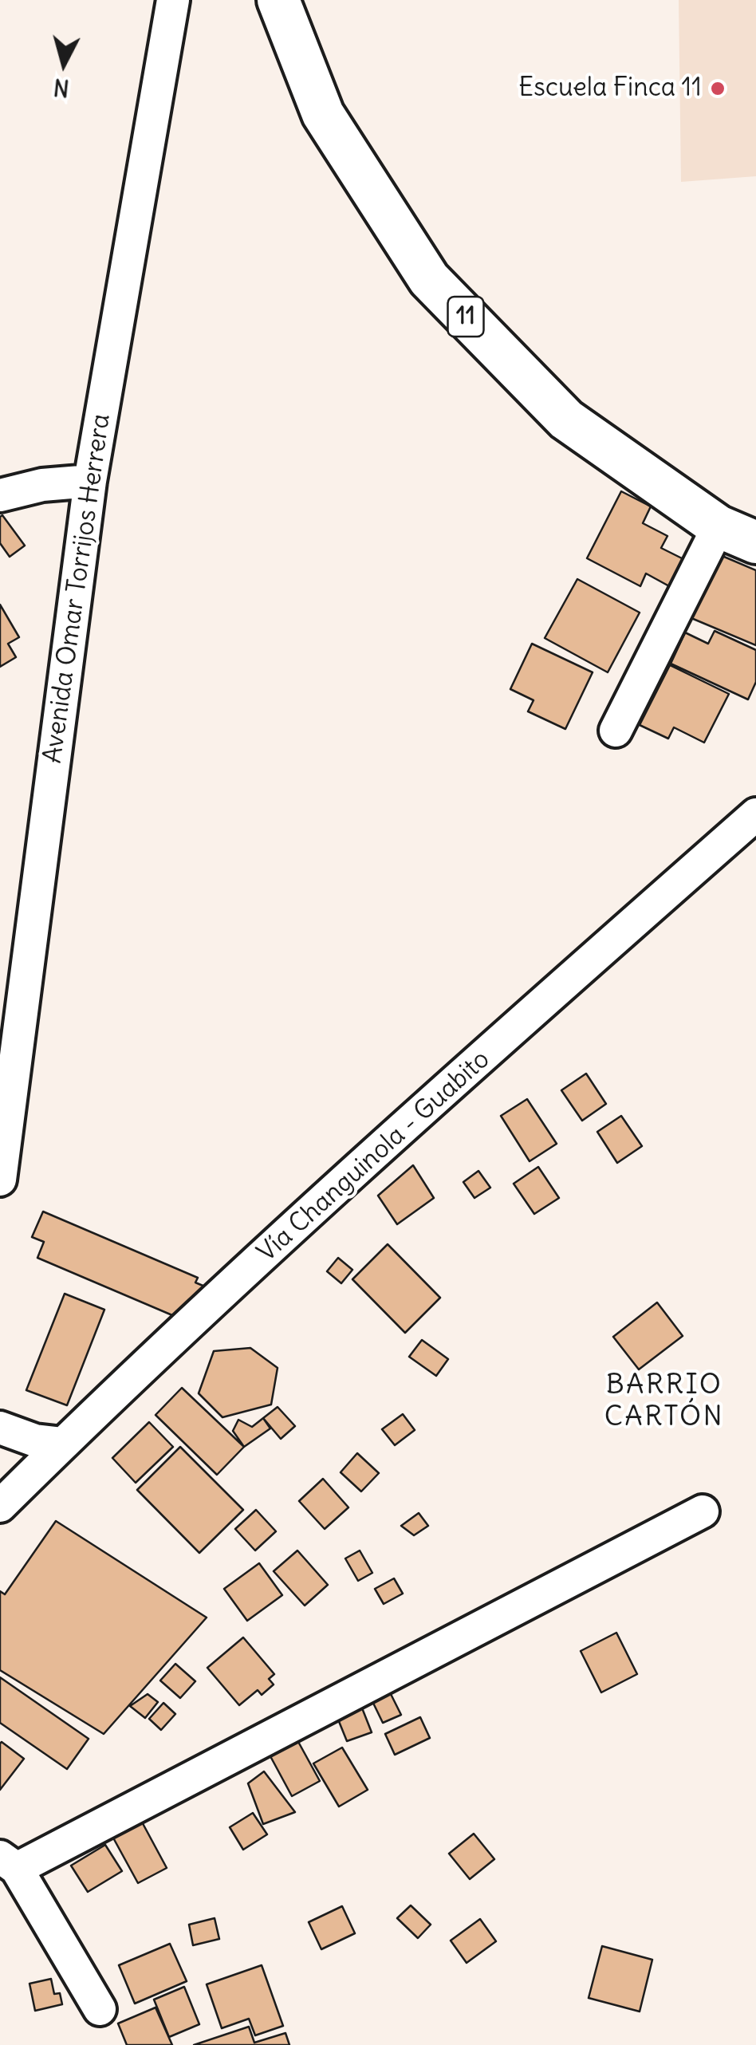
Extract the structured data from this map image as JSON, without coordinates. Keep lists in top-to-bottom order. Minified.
{"streets":{"main road":["11"],"street":["Avenida Omar Torrijos Herrera","Vía Changuinola - Guabito"]},"districts":["BARRIO CARTÓN"],"places":["Escuela Finca 11"],"north":"bottom"}
